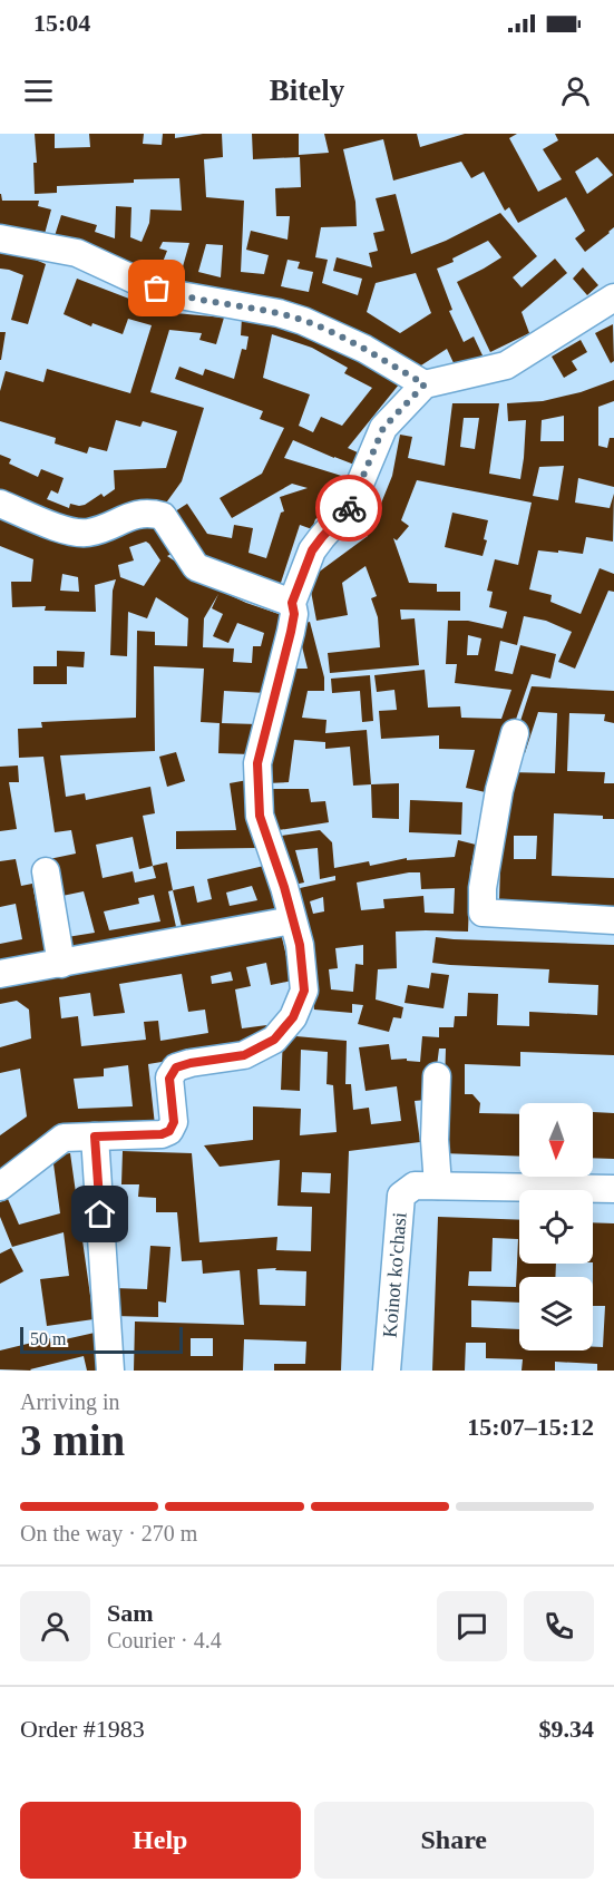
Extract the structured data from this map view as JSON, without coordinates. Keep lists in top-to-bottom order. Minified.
{"streets":{"street":["Koinot ko'chasi"]},"scale_bar":"50 m","north":"bottom","page":{"status":"15:04","header":"Bitely","scale":"50 m","heading":["3 min","Arriving in","15:07–15:12"],"panel":["Sam","Courier · 4.4","Order #1983","$9.34"],"bar":"On the way · 270 m","buttons":["Help","Share"]}}
